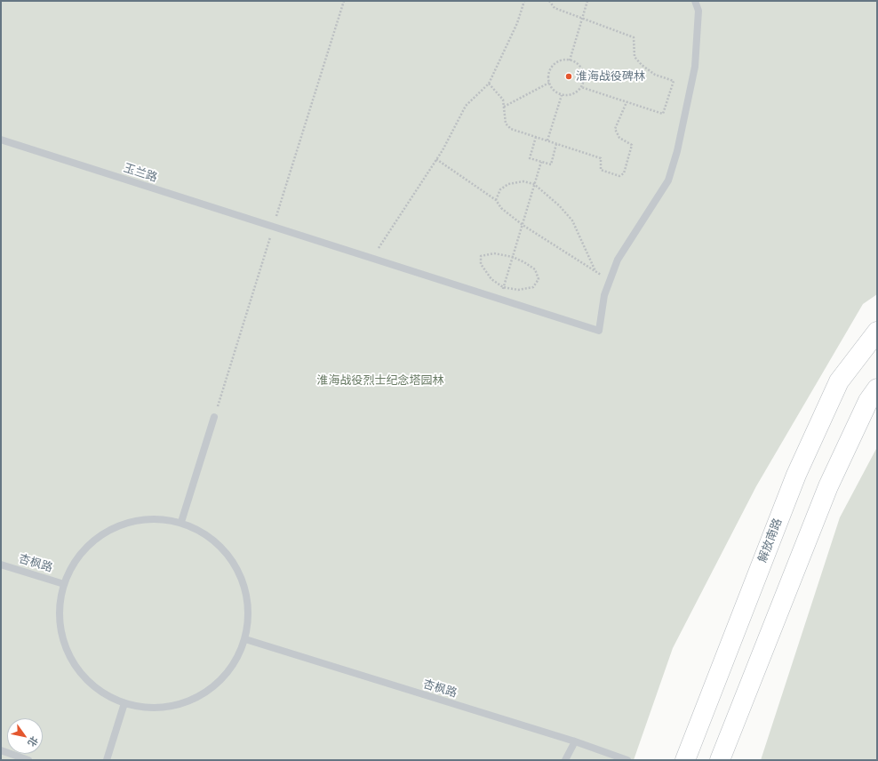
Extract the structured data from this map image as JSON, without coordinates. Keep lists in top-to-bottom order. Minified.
{"streets":{"main road":["解放南路"],"lane":["玉兰路","杏枫路"]},"parks":["淮海战役烈士纪念塔园林"],"places":["淮海战役碑林"],"north":"bottom right"}
